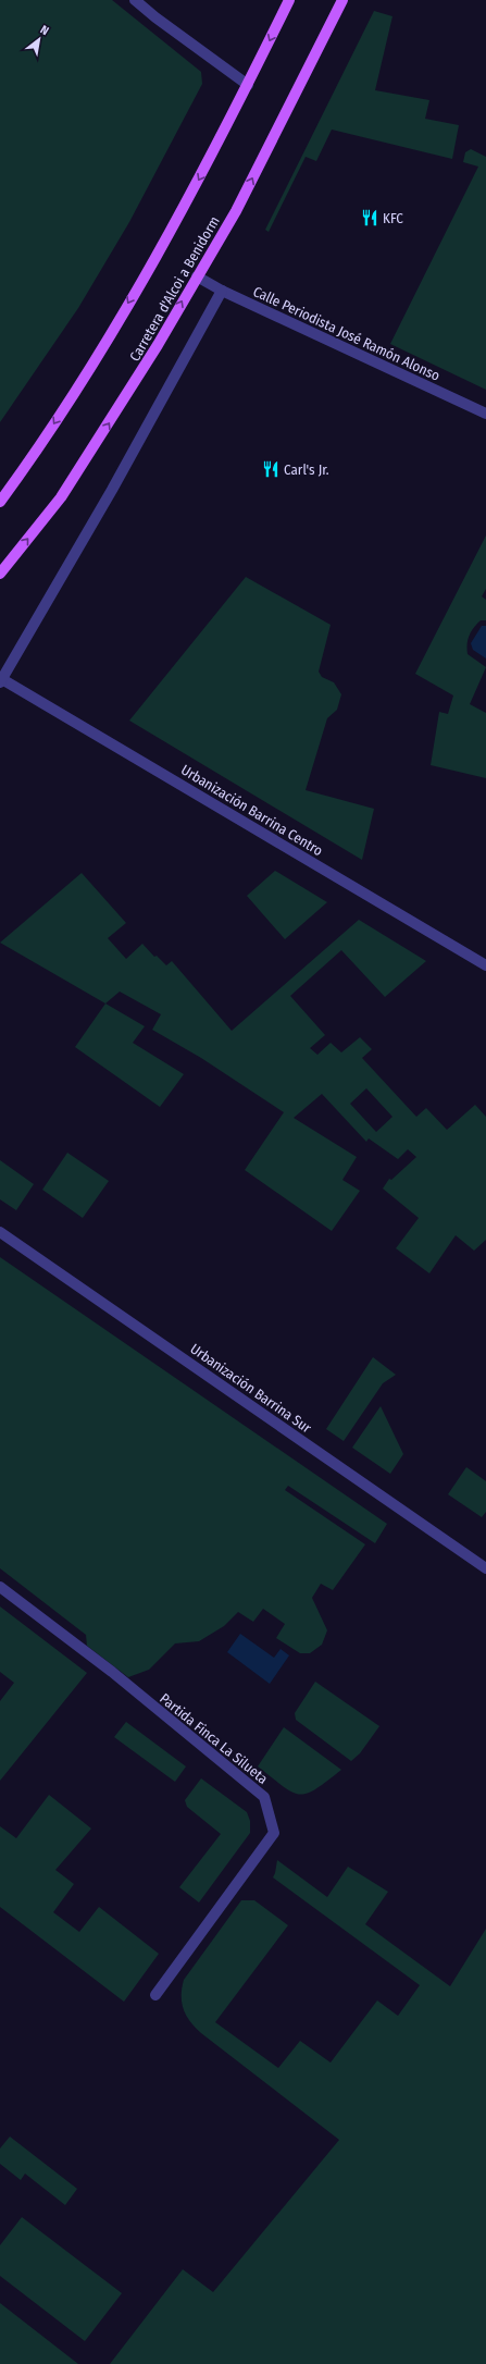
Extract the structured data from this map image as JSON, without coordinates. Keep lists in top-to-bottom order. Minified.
{"streets":{"main road":["Carretera d'Alcoi a Benidorm"],"street":["Calle Periodista José Ramón Alonso","Urbanización Barrina Centro","Urbanización Barrina Sur","Partida Finca La Silueta"]},"crossings":[["Carretera d'Alcoi a Benidorm","Calle Periodista José Ramón Alonso"]],"places":{"restaurant":["KFC","Carl's Jr."]},"north":"top right"}
